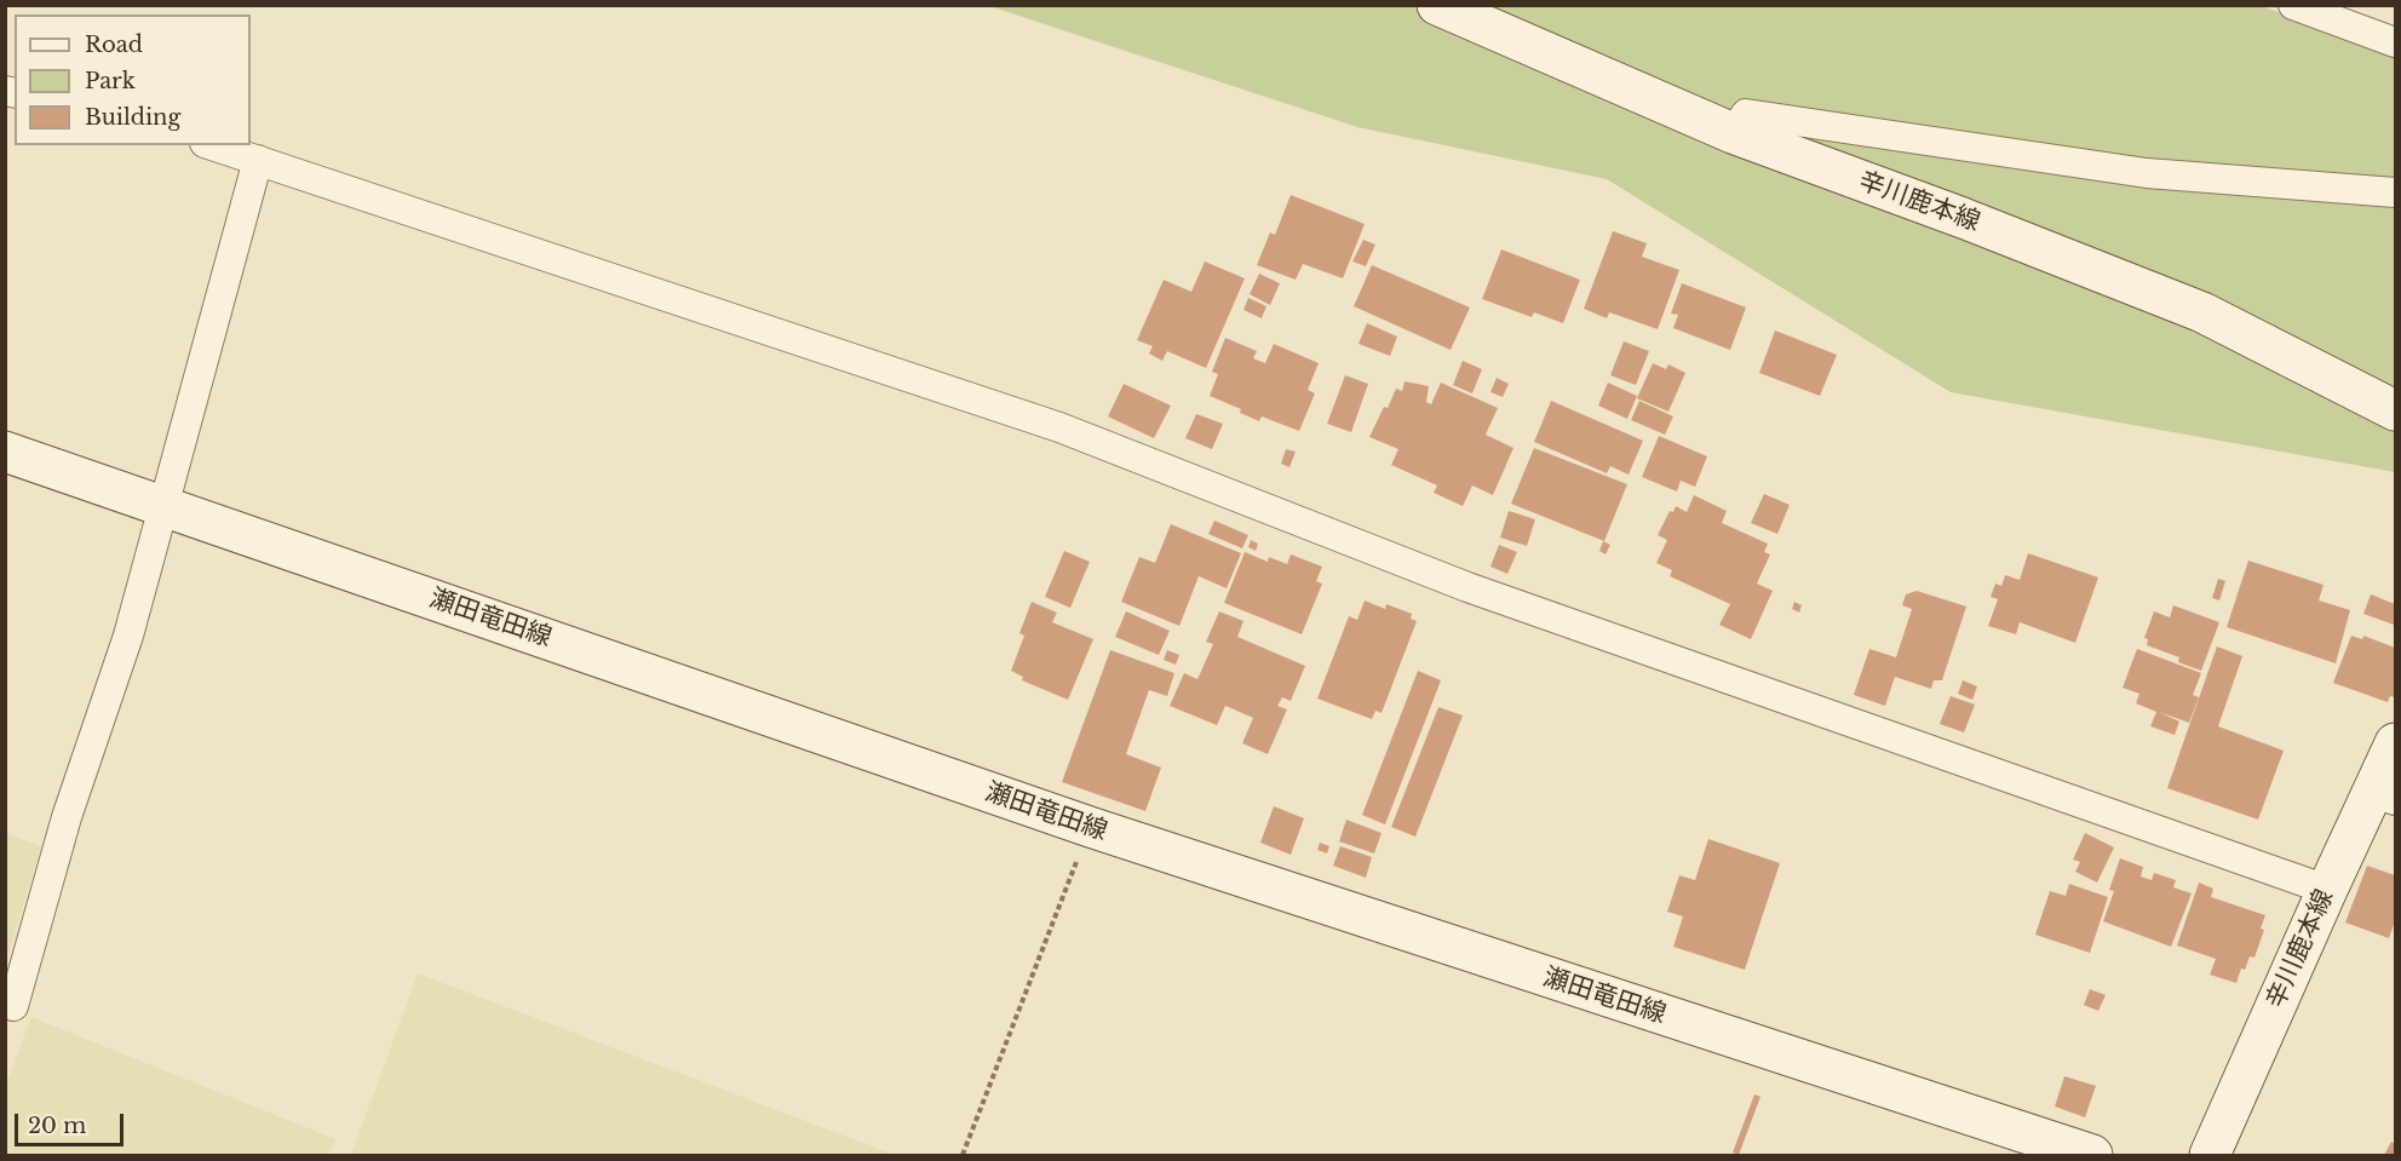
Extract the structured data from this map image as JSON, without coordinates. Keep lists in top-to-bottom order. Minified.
{"streets":{"main road":["辛川鹿本線","瀬田竜田線"]},"legend":["Road","Park","Building"],"scale_bar":"20 m"}
